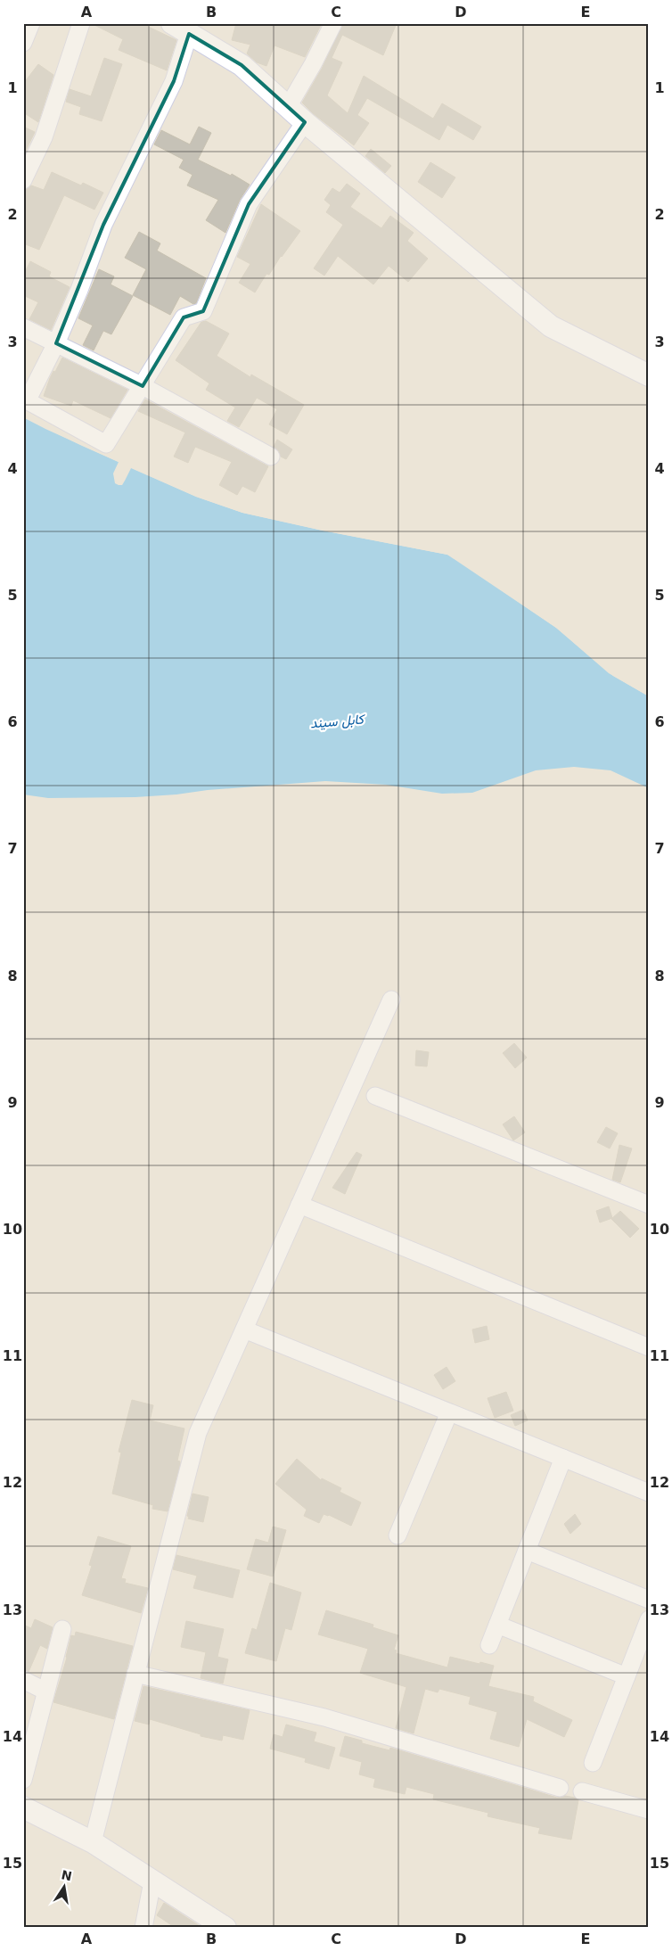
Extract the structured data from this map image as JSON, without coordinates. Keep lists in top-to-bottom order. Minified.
{"water":["کابل سيند"],"north":"top","grid":{"columns":["A","B","C","D","E"],"rows":["1","2","3","4","5","6","7","8","9","10","11","12","13","14","15"]}}
